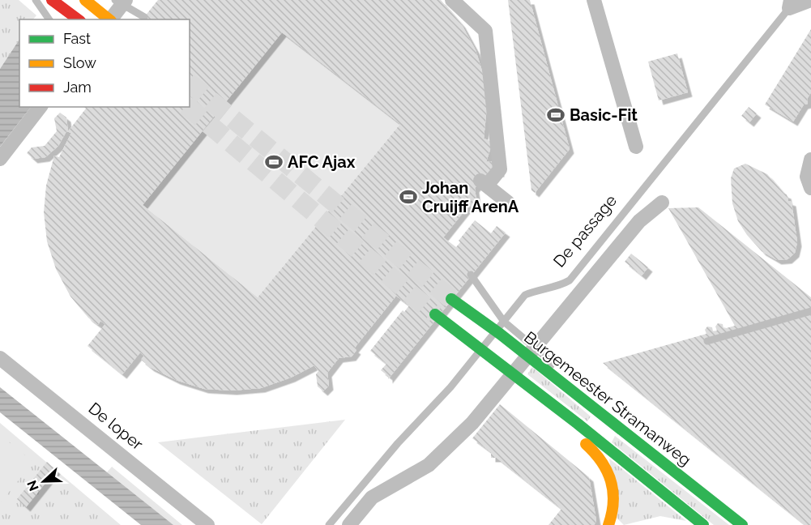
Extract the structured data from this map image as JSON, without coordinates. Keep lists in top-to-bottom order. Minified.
{"streets":{"main road":["Burgemeester Stramanweg"],"street":["De loper"],"lane":["De passage"]},"places":{"sports":["Basic-Fit","AFC Ajax","Johan Cruijff ArenA"]},"legend":["Fast","Slow","Jam"],"north":"left"}
